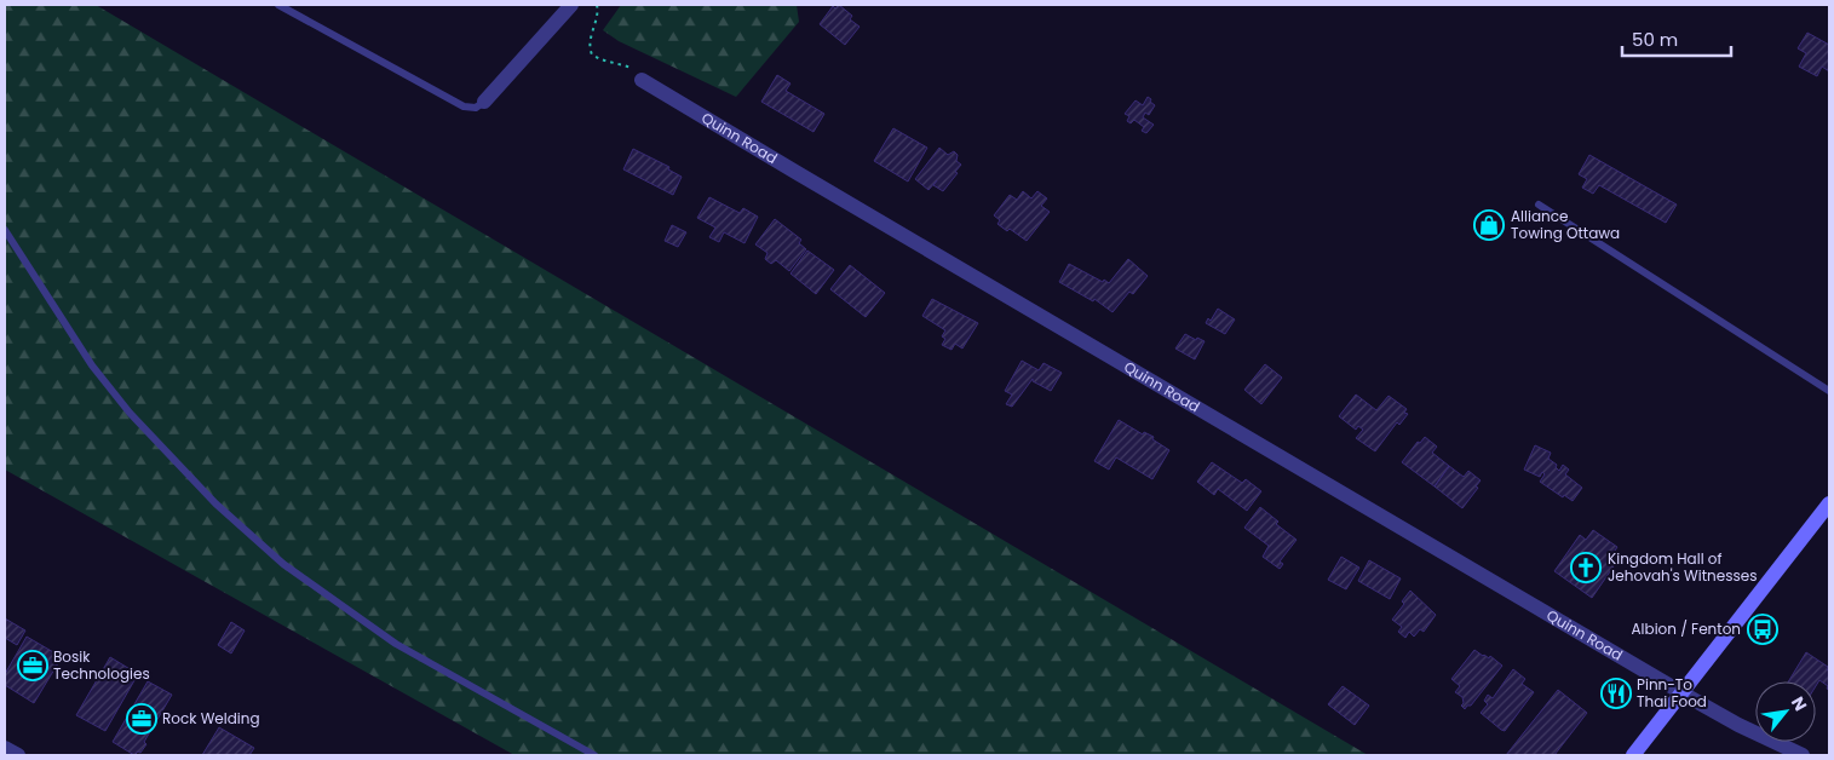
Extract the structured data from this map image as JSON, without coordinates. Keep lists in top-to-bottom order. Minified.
{"streets":{"street":["Quinn Road"]},"places":{"shop":["Alliance Towing Ottawa"],"church":["Kingdom Hall of Jehovah's Witnesses"],"bus stop":["Albion / Fenton"],"office":["Bosik Technologies","Rock Welding"],"restaurant":["Pinn-To Thai Food"]},"scale_bar":"50 m","north":"top right"}
